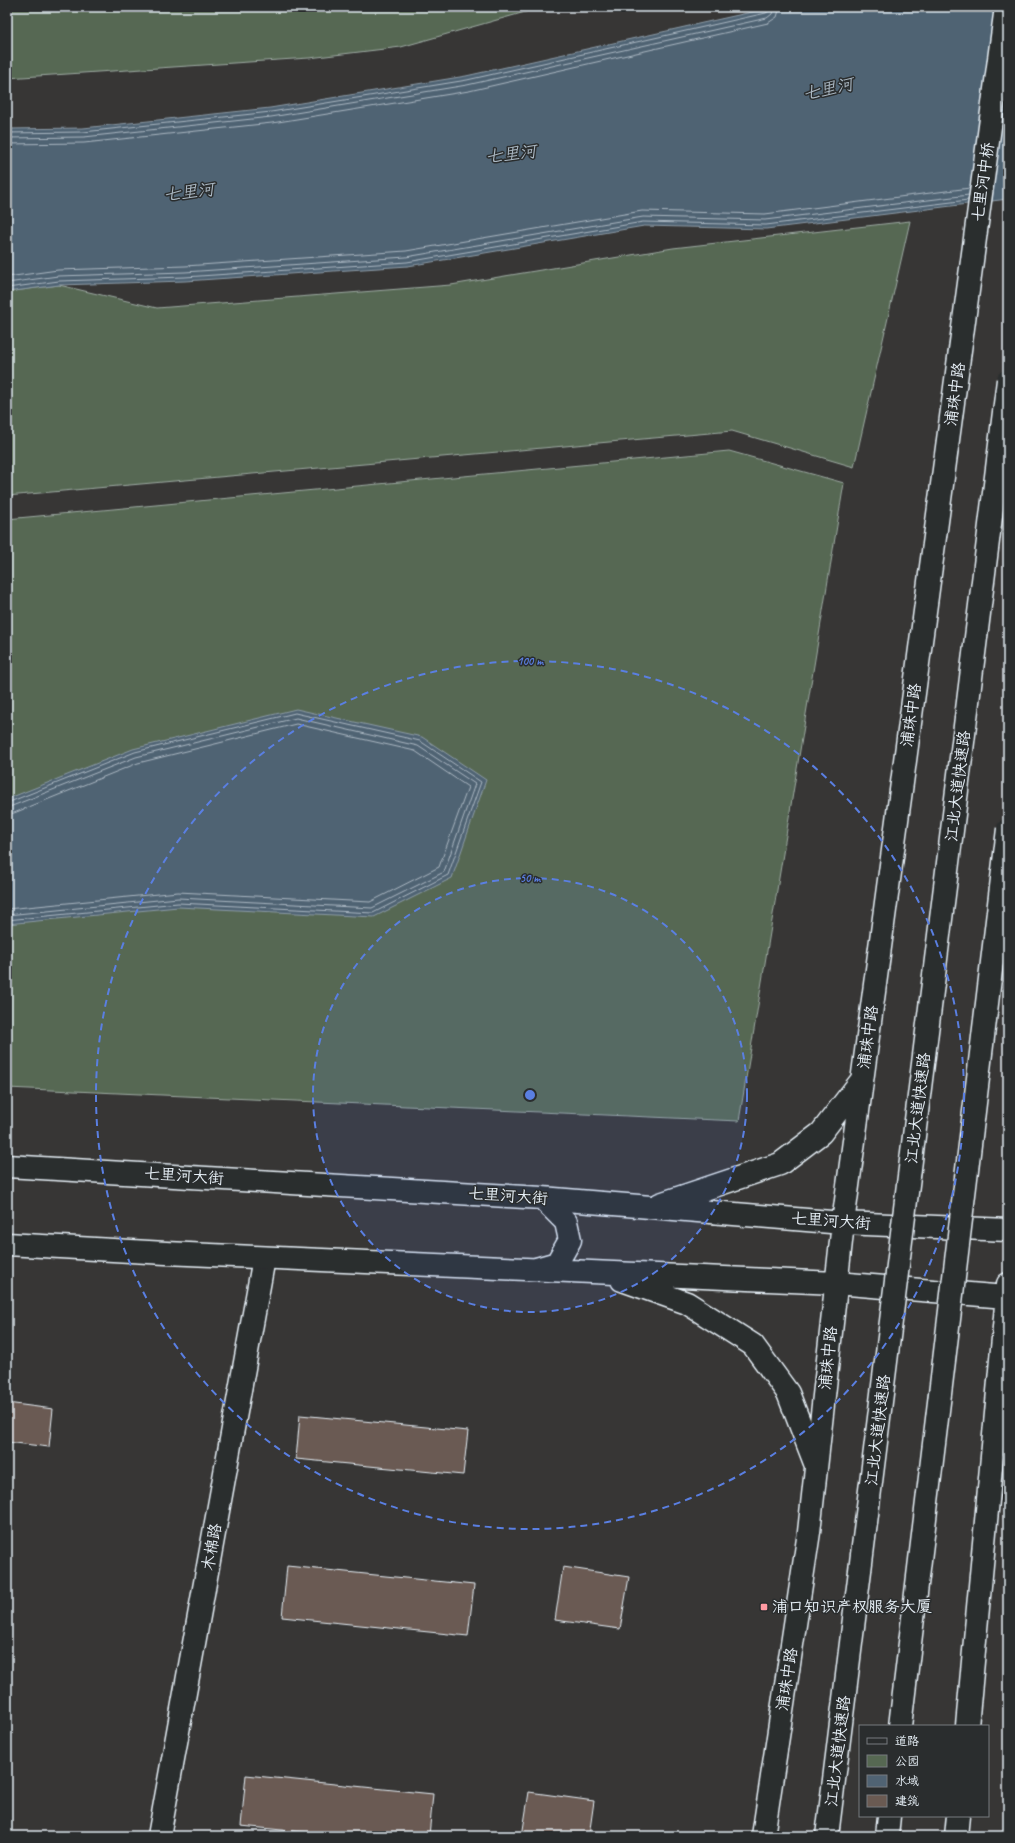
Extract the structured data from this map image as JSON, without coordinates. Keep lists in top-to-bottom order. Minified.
{"streets":{"main road":["七里河中桥","浦珠中路","江北大道快速路","七里河大街","木棉路"]},"crossings":[["七里河中桥","浦珠中路"],["浦珠中路","七里河大街"]],"water":["七里河"],"places":{"transit":["浦口知识产权服务大厦"]},"legend":["道路","公园","水域","建筑"],"rings":["100 m","50 m"]}
